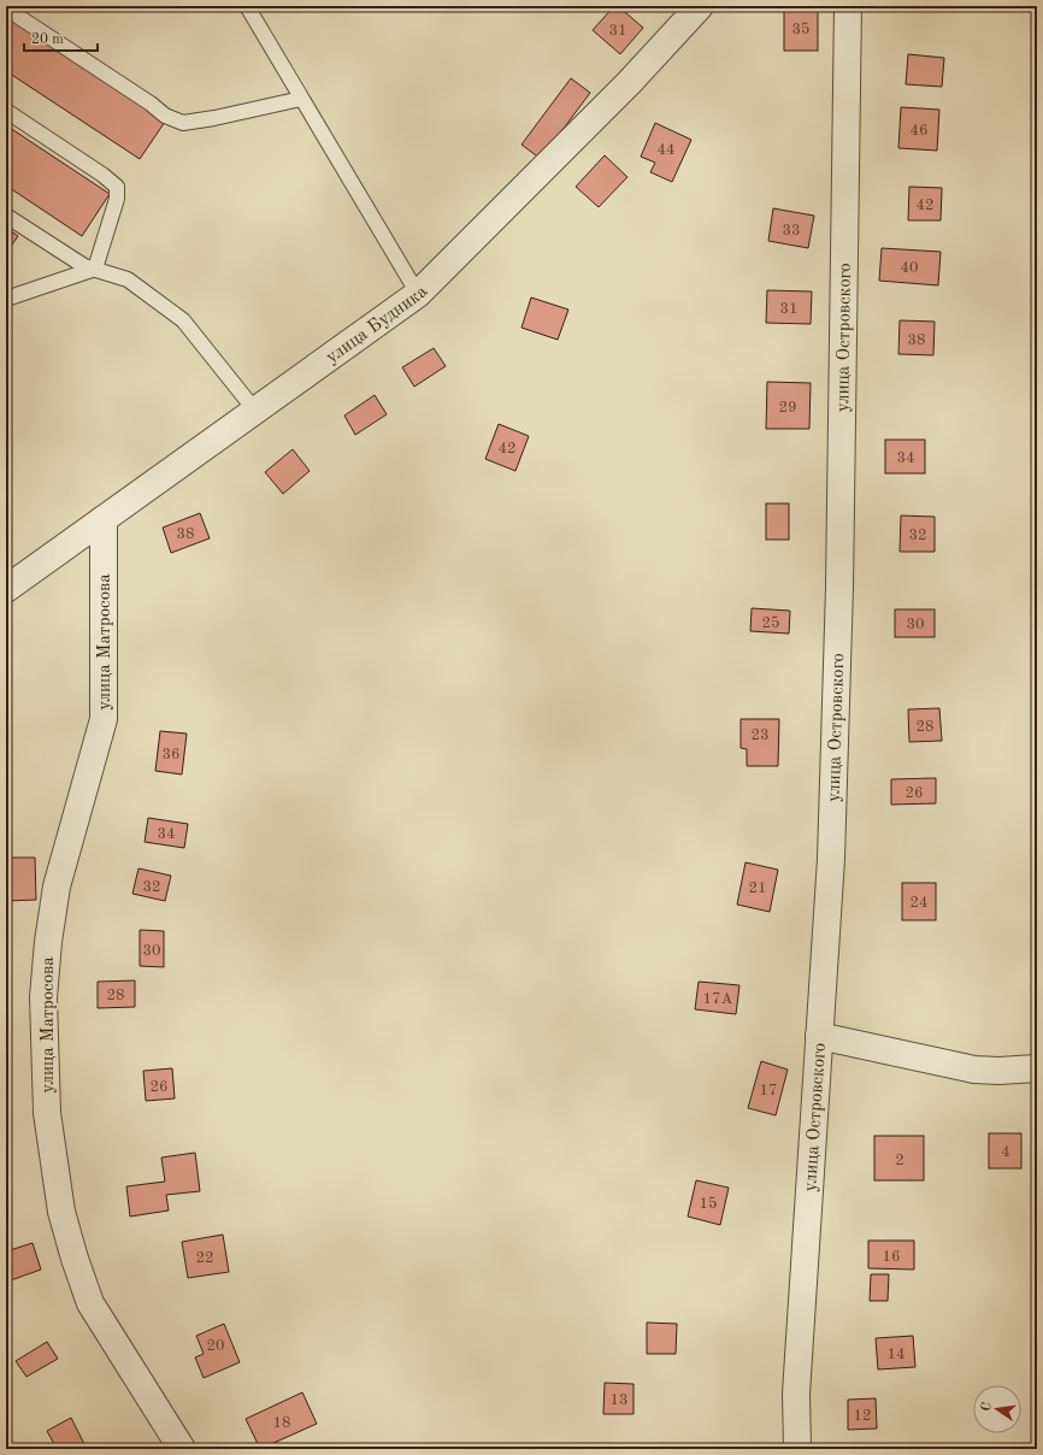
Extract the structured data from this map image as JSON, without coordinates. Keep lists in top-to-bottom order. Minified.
{"streets":{"street":["улица Будника","улица Островского","улица Матросова"]},"crossings":[["улица Будника","улица Матросова"]],"house_numbers":["35","31","46","44","42","33","40","31","38","29","42","34","38","32","25","30","28","23","36","26","34","32","21","24","30","28","17А","26","17","4","2","15","16","22","20","14","13","12","18"],"scale_bar":"20 m","north":"left"}
